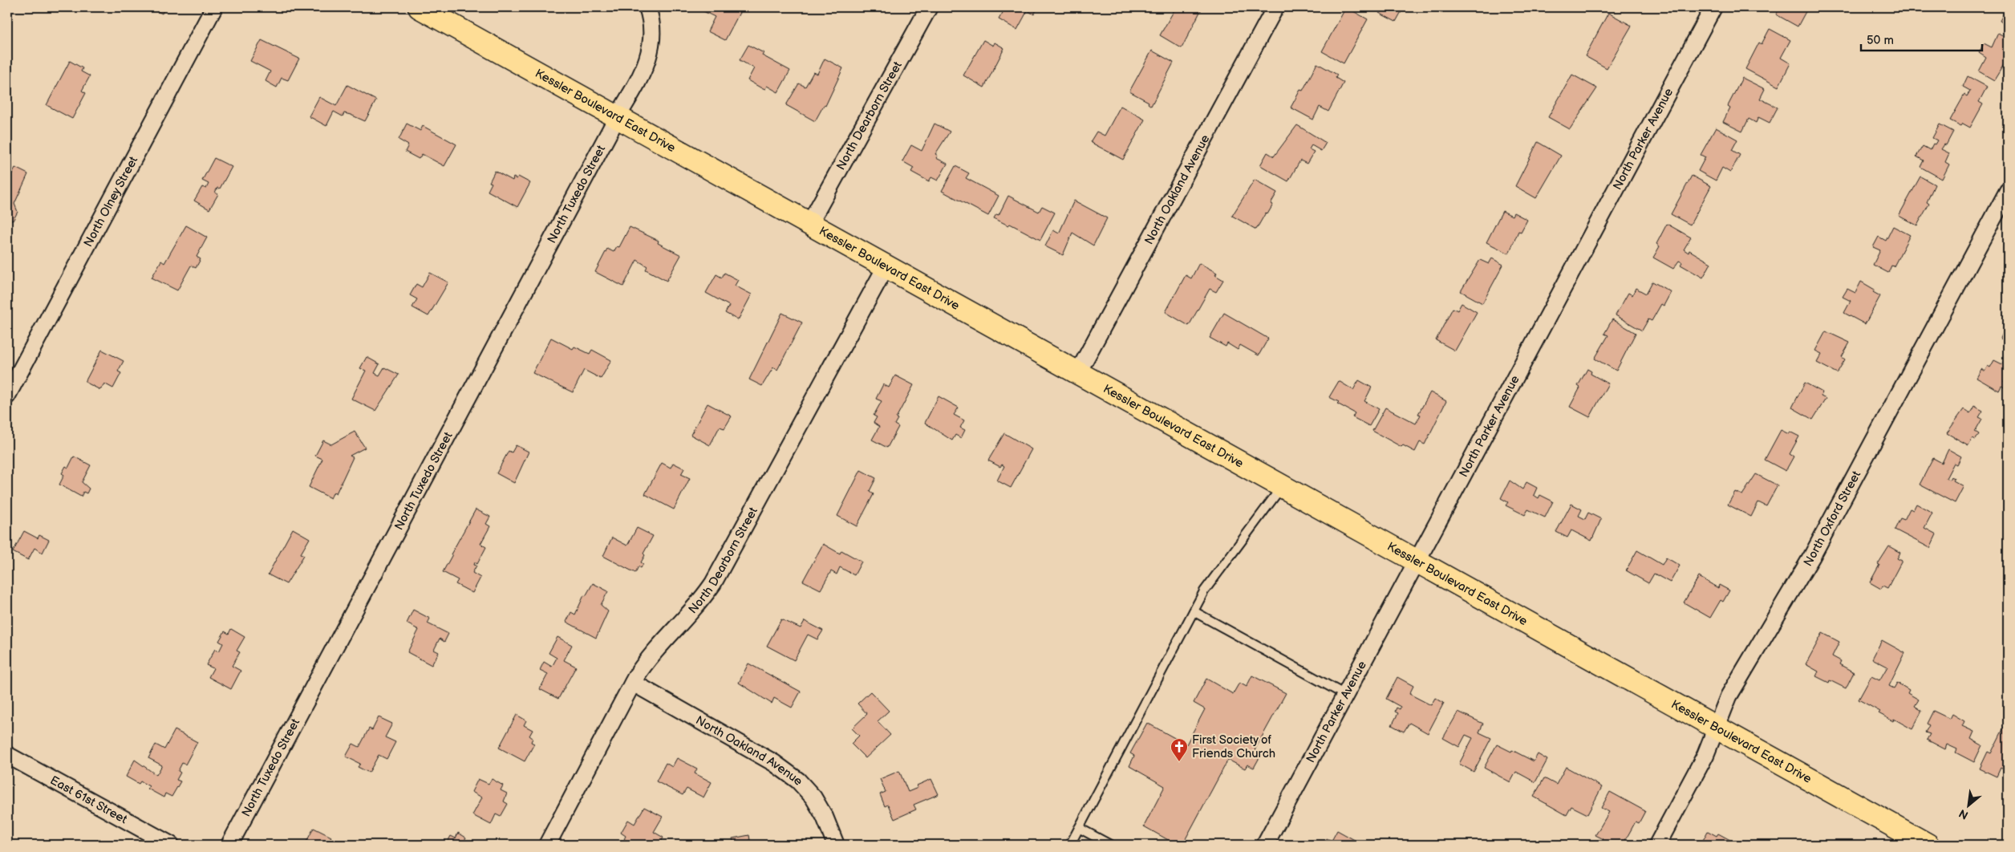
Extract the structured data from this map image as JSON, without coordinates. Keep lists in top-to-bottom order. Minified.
{"streets":{"main road":["Kessler Boulevard East Drive"],"street":["North Dearborn Street","North Parker Avenue","North Oakland Avenue","North Tuxedo Street","North Olney Street","North Oxford Street","East 61st Street"]},"crossings":[["Kessler Boulevard East Drive","North Dearborn Street"],["Kessler Boulevard East Drive","North Parker Avenue"],["Kessler Boulevard East Drive","North Oakland Avenue"],["Kessler Boulevard East Drive","North Tuxedo Street"],["Kessler Boulevard East Drive","North Oxford Street"],["North Dearborn Street","North Oakland Avenue"]],"places":{"church":["First Society of Friends Church"]},"scale_bar":"50 m","north":"bottom left"}
